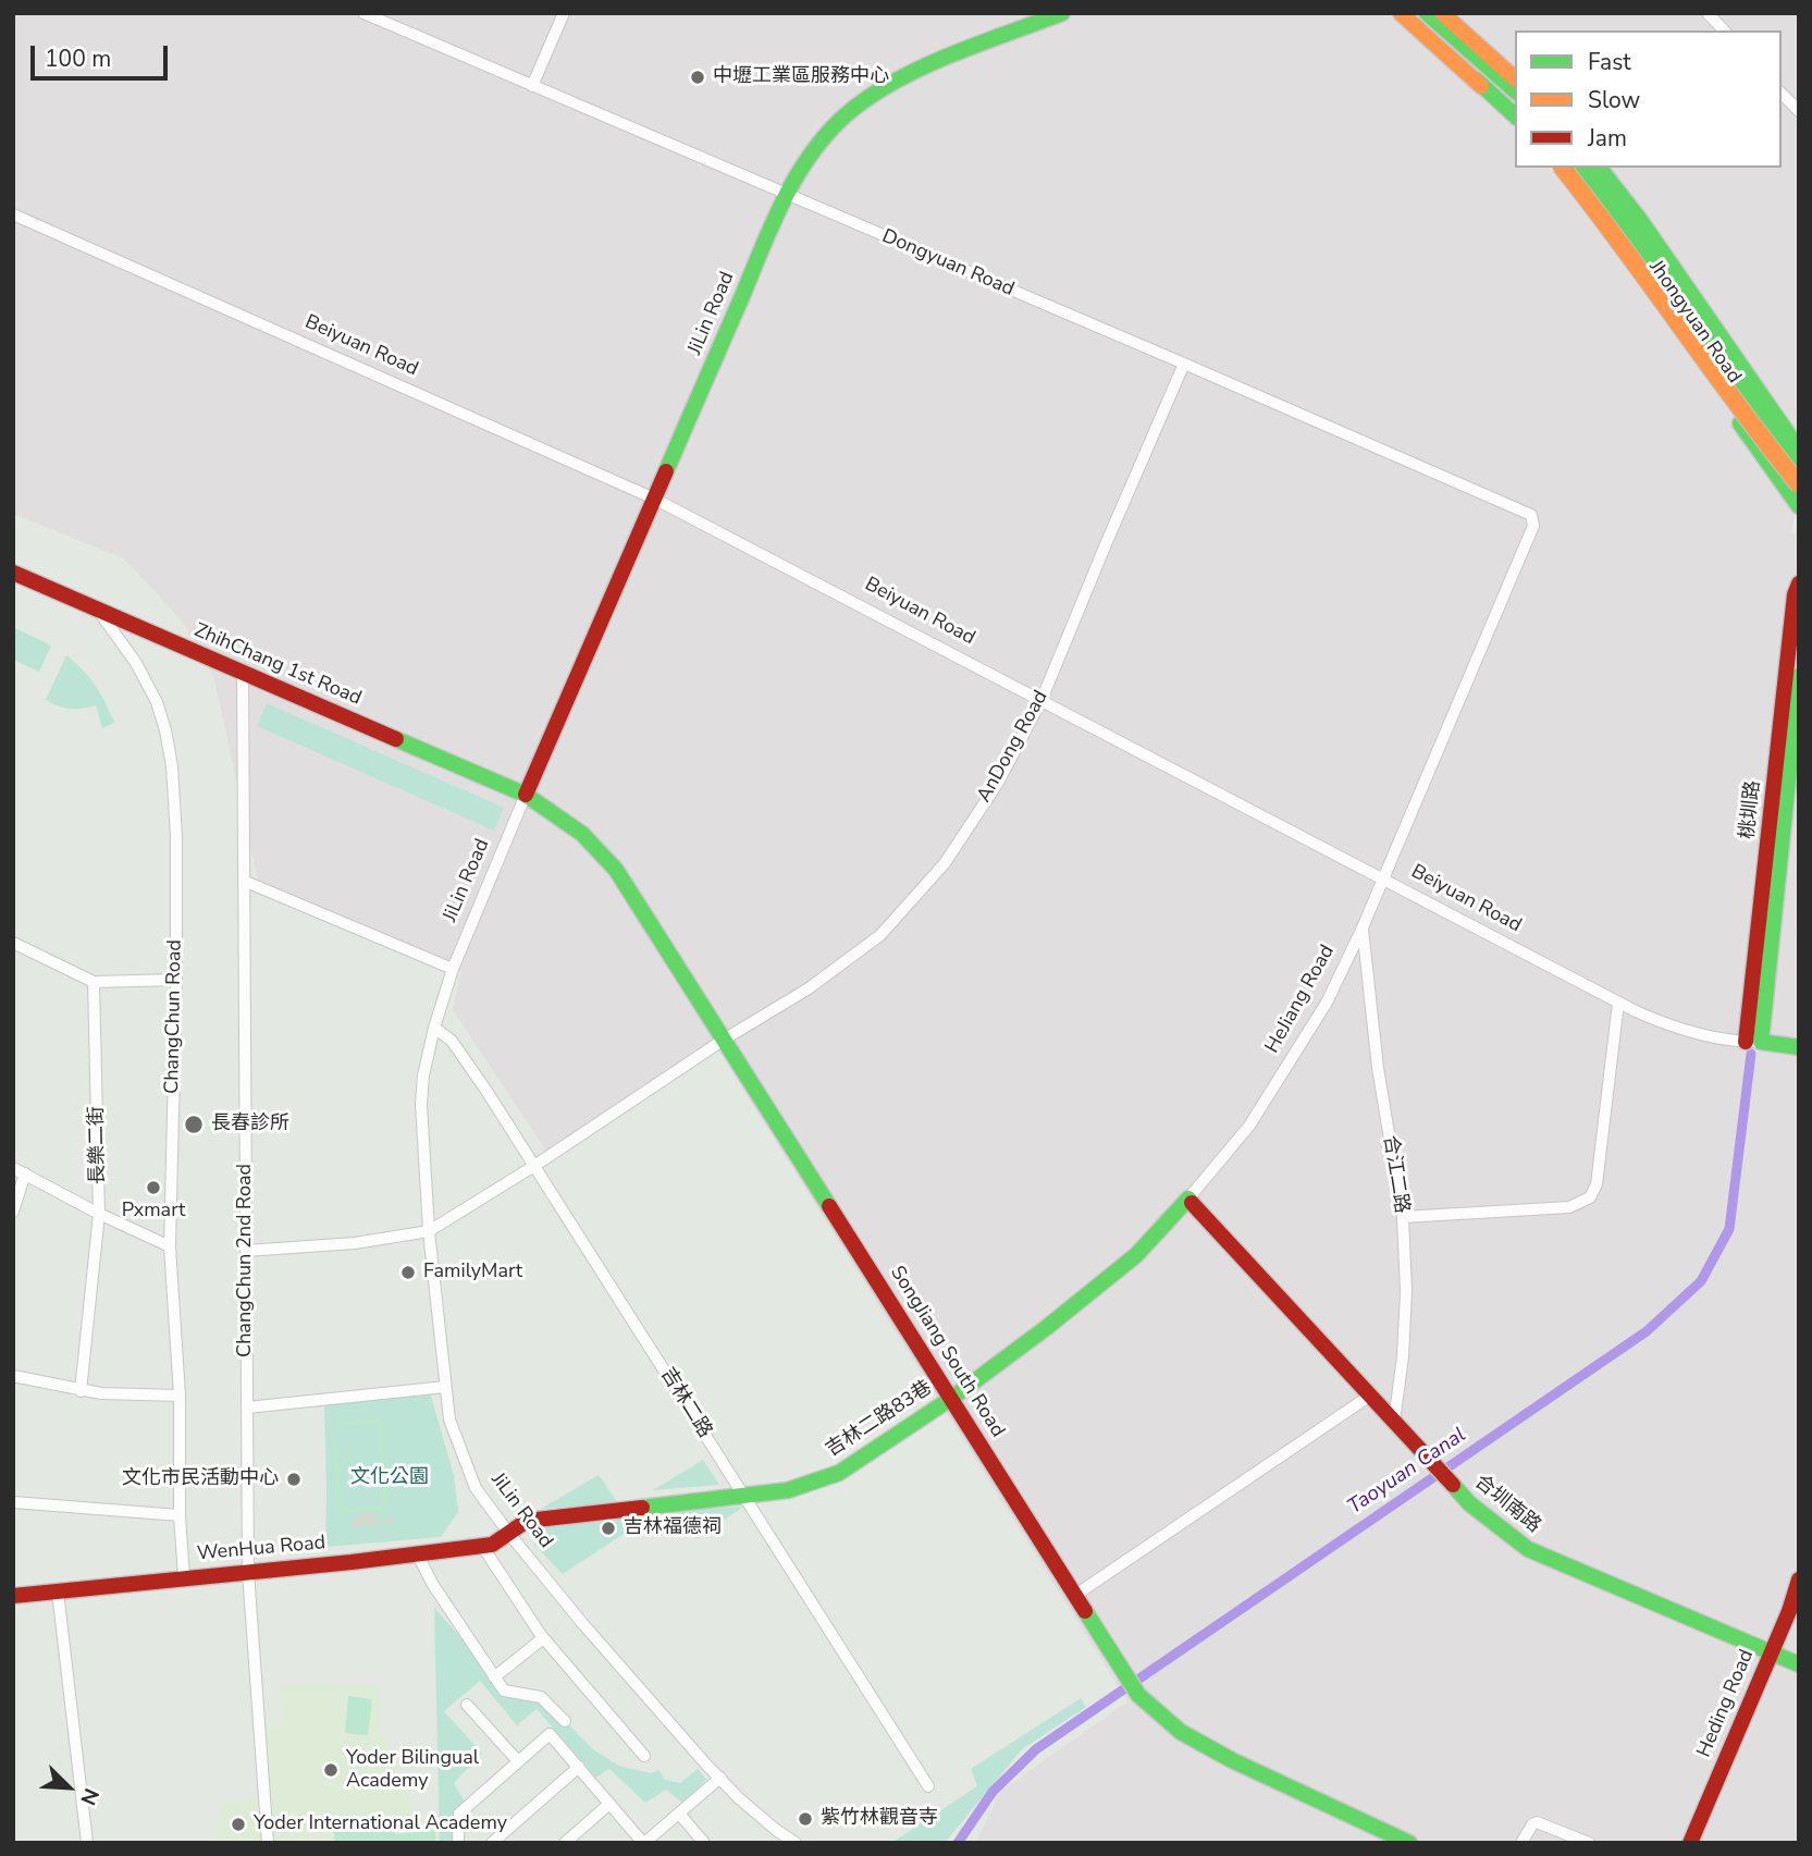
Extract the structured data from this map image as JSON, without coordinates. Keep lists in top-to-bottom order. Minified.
{"streets":{"main road":["JiLin Road","Jhongyuan Road","Beiyuan Road","ZhihChang 1st Road","桃圳路","HeJiang Road","SongJiang South Road","吉林二路83巷","合圳南路","WenHua Road","Heding Road"],"street":["Dongyuan Road","AnDong Road","ChangChun Road","長樂二街","合江二路","ChangChun 2nd Road","吉林二路"]},"crossings":[["Dongyuan Road","JiLin Road"],["Dongyuan Road","AnDong Road"],["Dongyuan Road","HeJiang Road"],["JiLin Road","Beiyuan Road"],["JiLin Road","ZhihChang 1st Road"],["JiLin Road","AnDong Road"],["JiLin Road","SongJiang South Road"],["JiLin Road","吉林二路"],["JiLin Road","吉林二路83巷"],["JiLin Road","WenHua Road"],["Beiyuan Road","AnDong Road"],["Beiyuan Road","桃圳路"],["Beiyuan Road","HeJiang Road"],["ZhihChang 1st Road","ChangChun Road"],["ZhihChang 1st Road","ChangChun 2nd Road"],["ZhihChang 1st Road","SongJiang South Road"],["AnDong Road","SongJiang South Road"],["AnDong Road","吉林二路"],["HeJiang Road","合江二路"],["HeJiang Road","SongJiang South Road"],["HeJiang Road","吉林二路83巷"],["HeJiang Road","合圳南路"],["ChangChun Road","WenHua Road"],["合江二路","合圳南路"],["ChangChun 2nd Road","WenHua Road"],["SongJiang South Road","吉林二路83巷"],["吉林二路","吉林二路83巷"],["吉林二路83巷","WenHua Road"],["合圳南路","Heding Road"]],"water":["Taoyuan Canal"],"parks":["文化公園"],"places":["中壢工業區服務中心","長春診所","Pxmart","FamilyMart","文化市民活動中心","吉林福德祠","Yoder Bilingual Academy","紫竹林觀音寺","Yoder International Academy"],"legend":["Fast","Slow","Jam"],"scale_bar":"100 m","north":"bottom right"}
